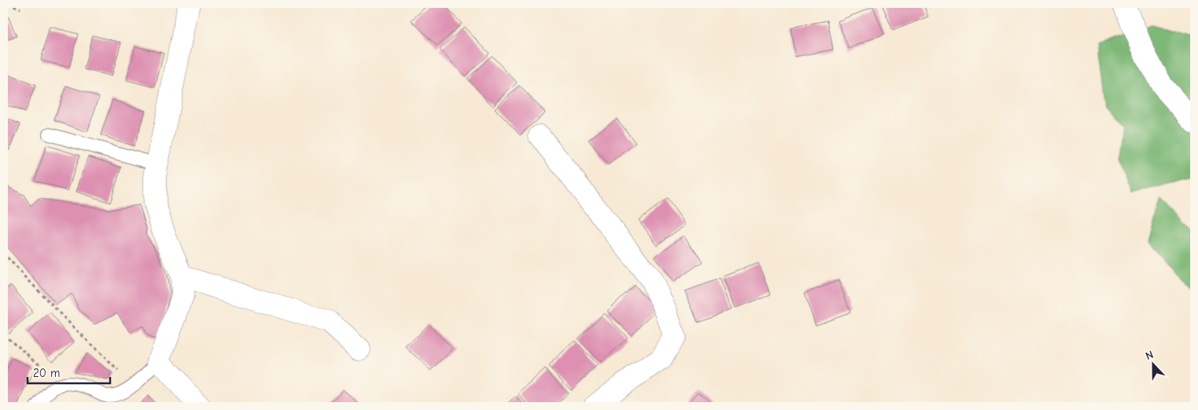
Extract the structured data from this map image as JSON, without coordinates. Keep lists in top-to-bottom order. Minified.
{"scale_bar":"20 m","north":"top"}
